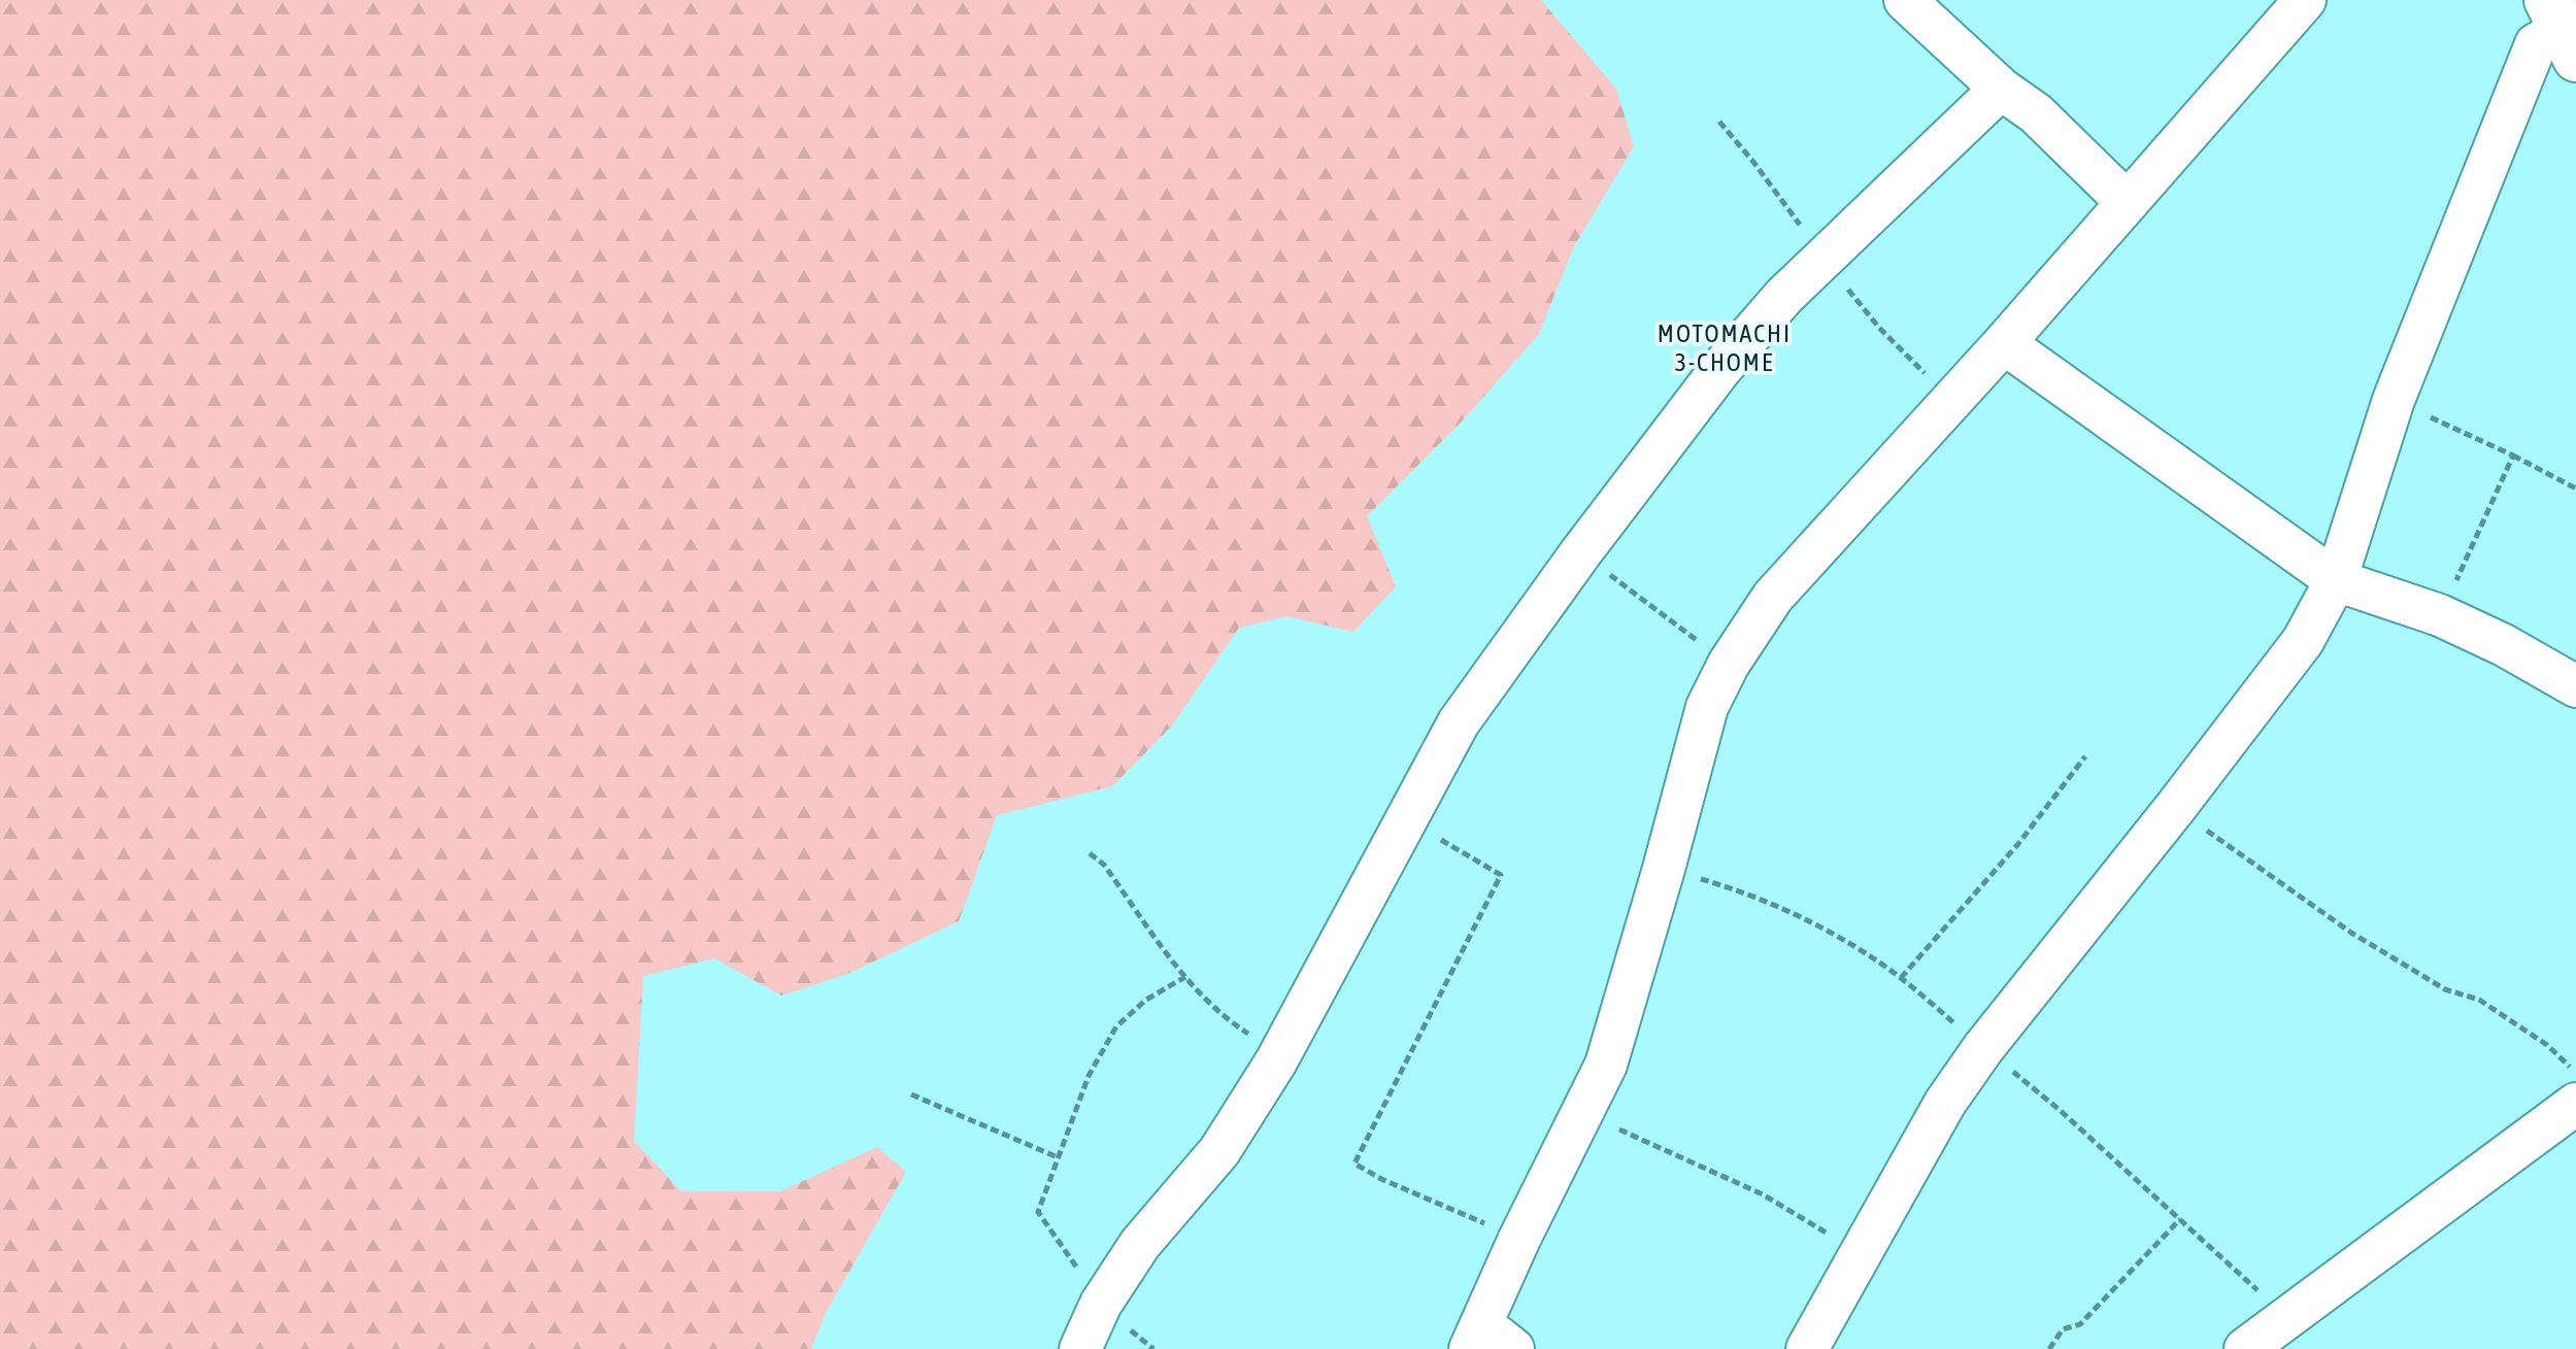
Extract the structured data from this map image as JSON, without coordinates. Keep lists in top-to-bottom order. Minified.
{"districts":["MOTOMACHI 3-CHOME"]}
